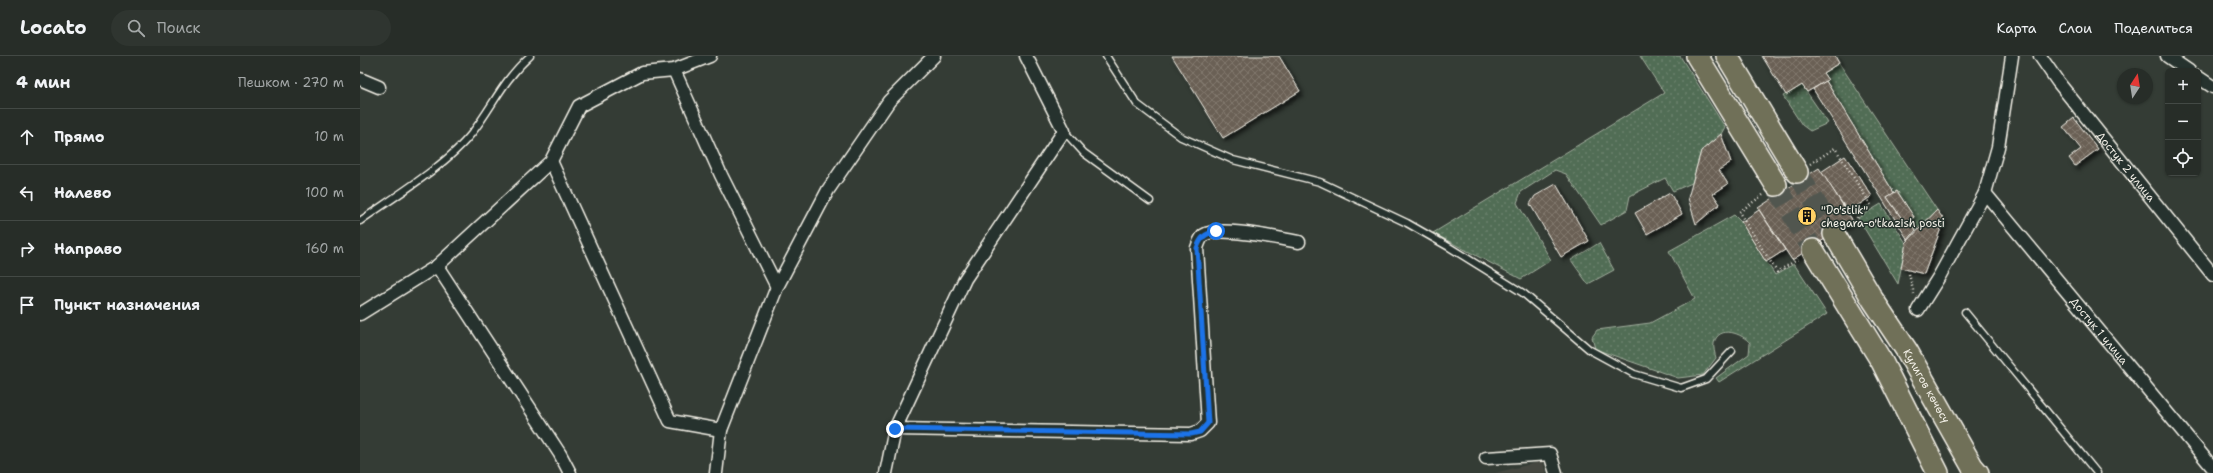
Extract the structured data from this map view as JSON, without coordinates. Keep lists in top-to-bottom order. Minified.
{"streets":{"highway":["Кулигов көчөсү"],"street":["Достук 2 улица","Достук 1 улица"]},"places":{"building":["\"Do'stlik\" chegara-o'tkazish posti"]},"north":"top","page":{"header":"Locato","search":"Поиск","nav":["Карта","Слои","Поделиться"],"heading":["4 мин","Пешком · 270 m"],"map_buttons":["+","−"],"list":[["Прямо","10 m"],["Налево","100 m"],["Направо","160 m"],"Пункт назначения"]}}
